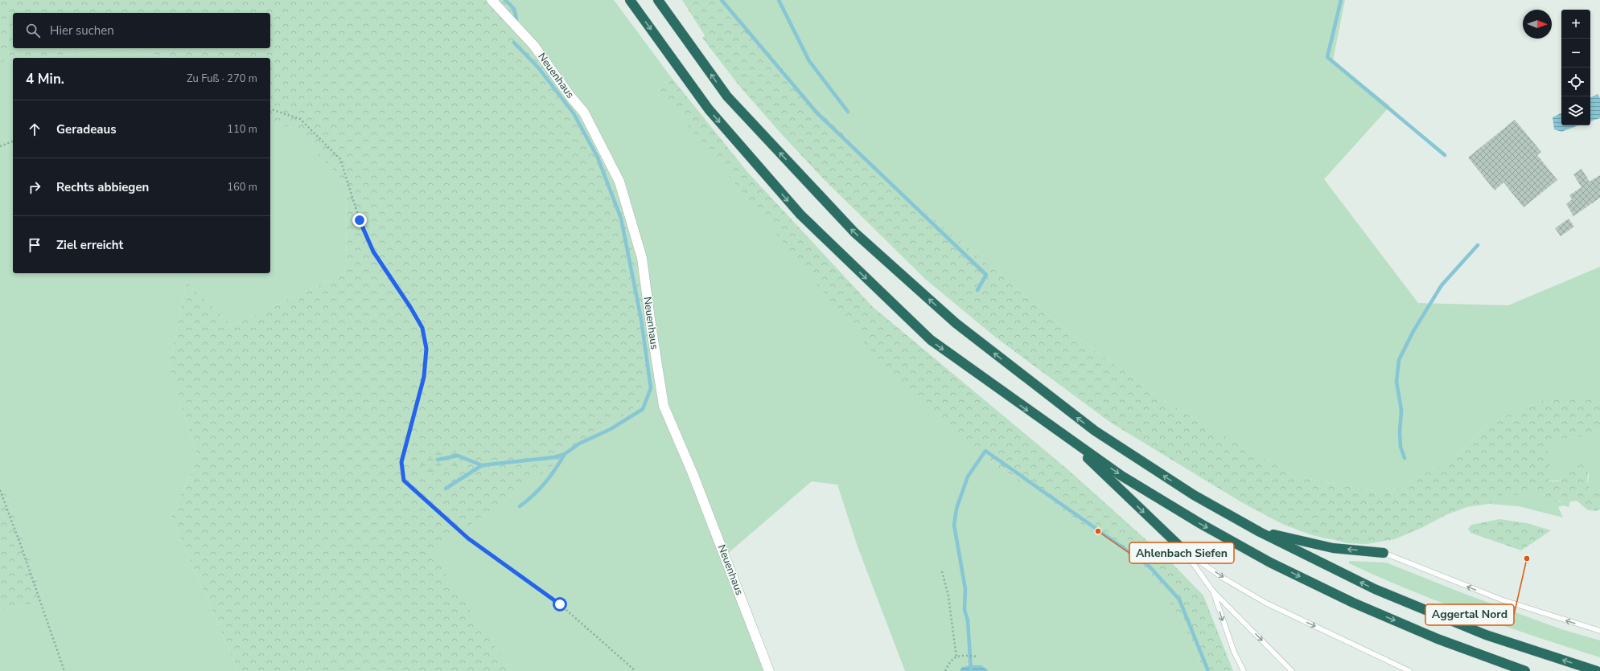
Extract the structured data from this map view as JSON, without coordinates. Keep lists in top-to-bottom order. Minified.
{"streets":{"street":["Neuenhaus"]},"places":["Ahlenbach Siefen","Aggertal Nord"],"north":"right","page":{"map_buttons":["+","−"],"search":"Hier suchen","heading":["4 Min.","Zu Fuß · 270 m"],"list":[["Geradeaus","110 m"],["Rechts abbiegen","160 m"],"Ziel erreicht"]}}
